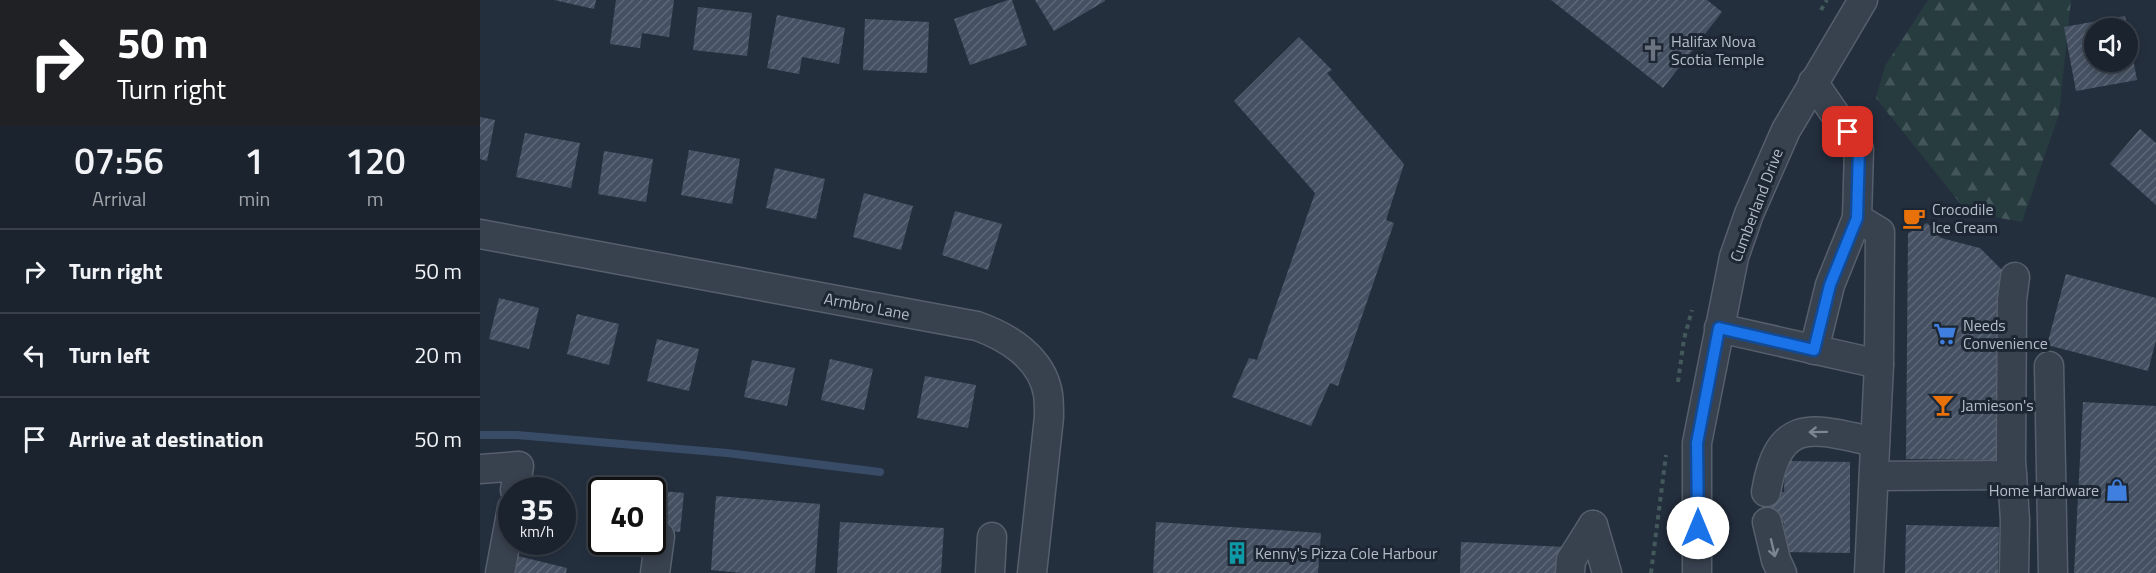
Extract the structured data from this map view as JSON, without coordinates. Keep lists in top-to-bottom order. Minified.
{"streets":{"street":["Cumberland Drive","Armbro Lane"]},"places":{"church":["Halifax Nova Scotia Temple"],"cafe":["Crocodile Ice Cream"],"supermarket":["Needs Convenience"],"bar":["Jamieson's"],"shop":["Home Hardware"],"building":["Kenny's Pizza Cole Harbour"]},"page":{"turn":["50 m","Turn right"],"eta":["07:56","Arrival","1","min","120","m"],"list":[{"name":"Turn right","value":"50 m"},{"name":"Turn left","value":"20 m"},{"name":"Arrive at destination","value":"50 m"}],"speed":"35 km/h","limit":"40"}}
